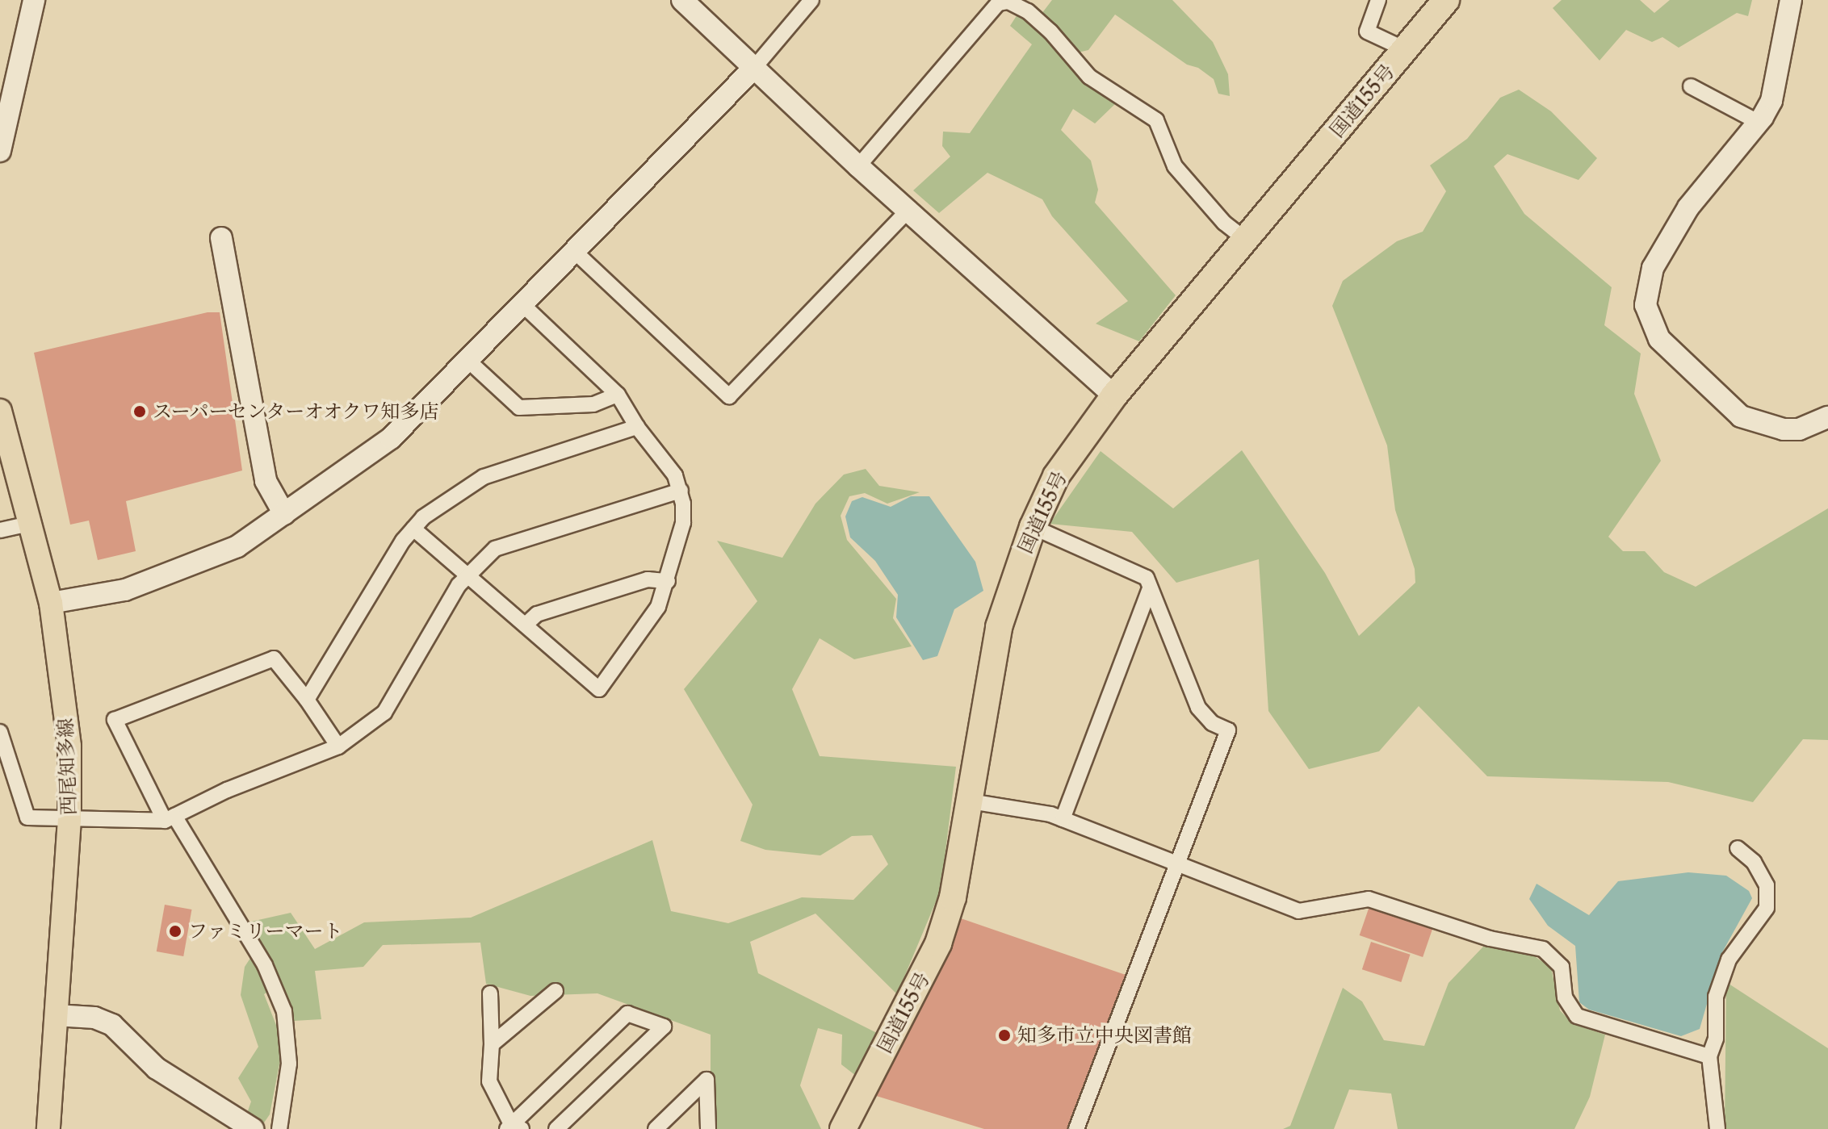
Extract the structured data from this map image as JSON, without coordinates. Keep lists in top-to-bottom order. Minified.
{"streets":{"highway":["国道155号"],"main road":["西尾知多線"]},"places":["スーパーセンターオオクワ知多店","ファミリーマート","知多市立中央図書館"]}
